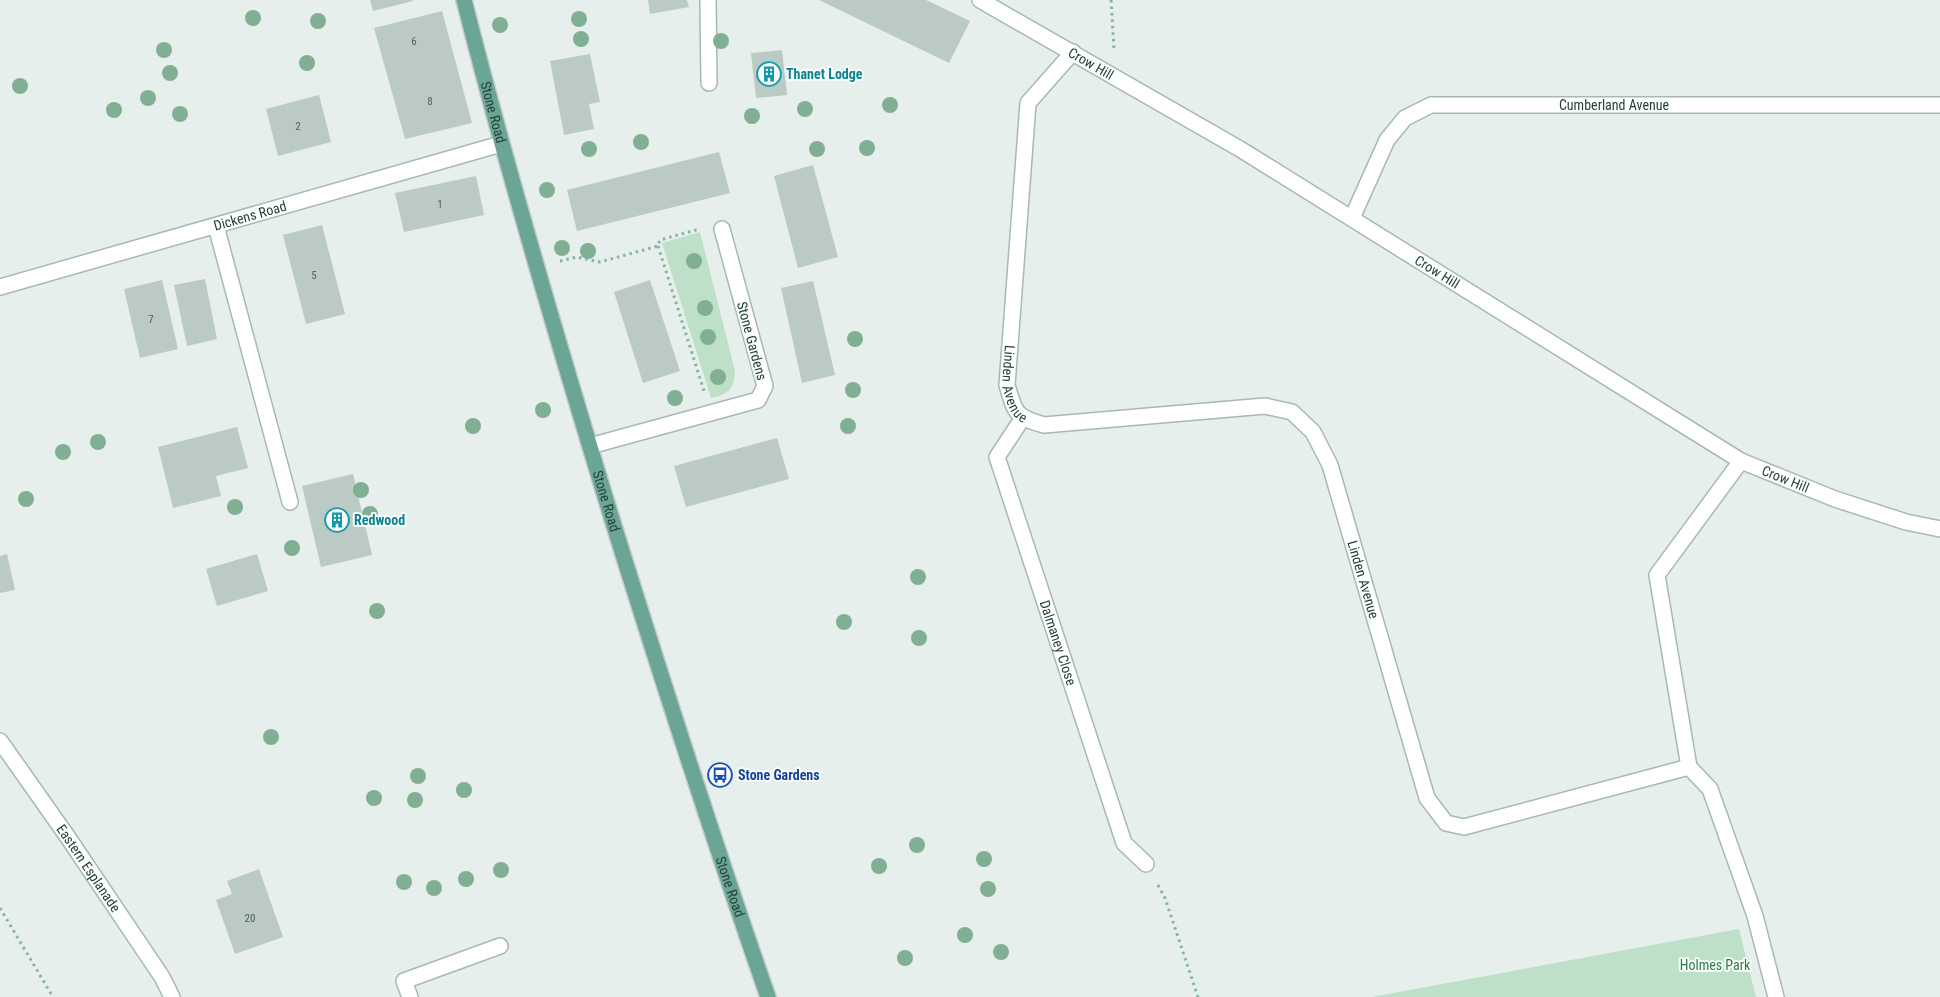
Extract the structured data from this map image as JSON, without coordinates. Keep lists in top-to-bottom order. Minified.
{"streets":{"main road":["Stone Road"],"street":["Crow Hill","Cumberland Avenue","Dickens Road","Stone Gardens","Linden Avenue","Dalmaney Close","Eastern Esplanade"]},"crossings":[["Crow Hill","Cumberland Avenue"],["Crow Hill","Linden Avenue"],["Stone Road","Dickens Road"],["Stone Road","Stone Gardens"],["Linden Avenue","Dalmaney Close"]],"parks":["Holmes Park"],"places":{"building":["Thanet Lodge","Redwood"],"bus stop":["Stone Gardens"]},"house_numbers":["6","8","2","1","5","7","20"]}
